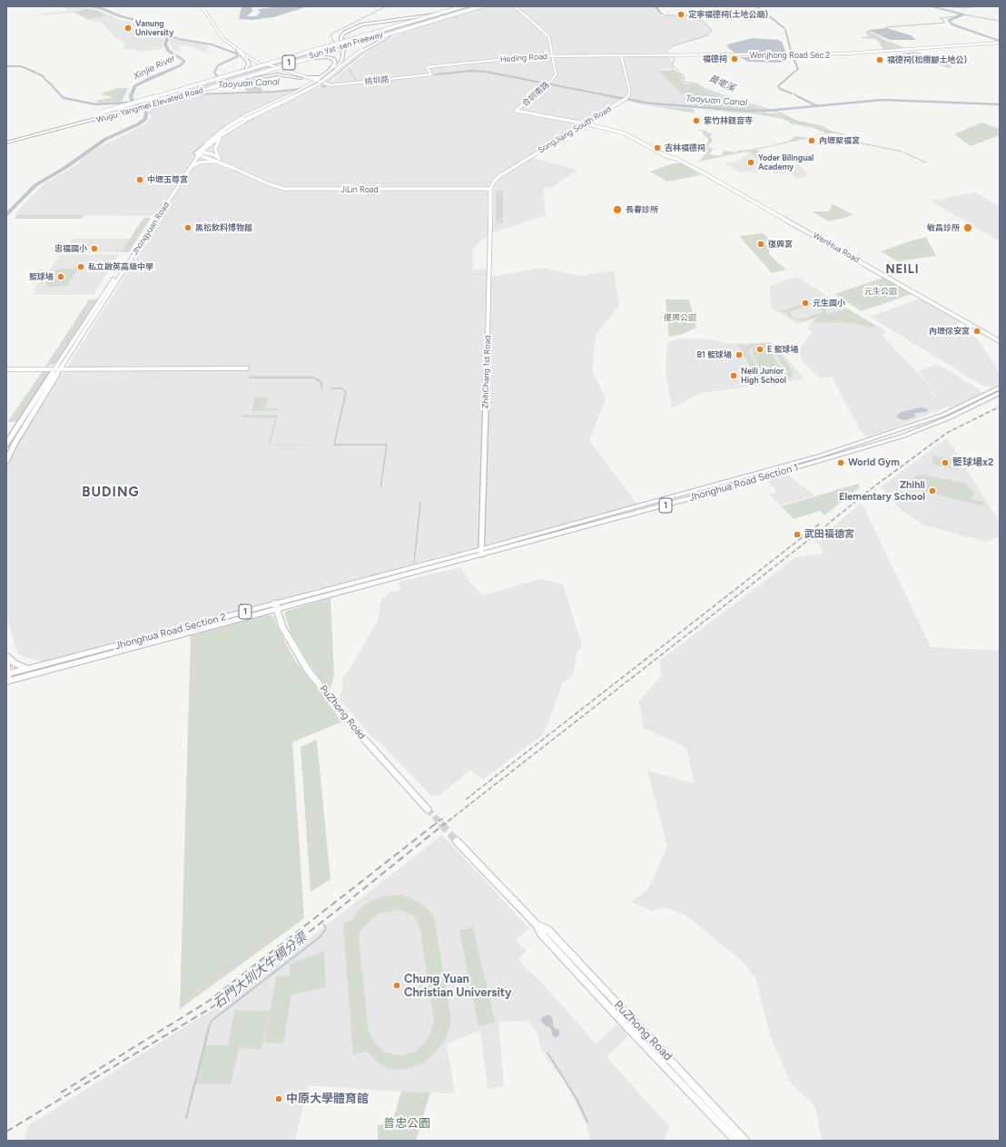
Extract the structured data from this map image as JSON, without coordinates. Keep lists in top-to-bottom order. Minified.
{"streets":{"highway":["Sun Yat-sen Freeway","1","Wugu-Yangmei Elevated Road"],"main road":["Jhonghua Road Section 1","Jhonghua Road Section 2"],"street":["Wenjhong Road Sec.2","Heding Road","桃圳路","合圳南路","SongJiang South Road","JiLin Road","Jhongyuan Road","WenHua Road","ZhihChang 1st Road","PuZhong Road"]},"crossings":[["Sun Yat-sen Freeway","Wugu-Yangmei Elevated Road"],["Wenjhong Road Sec.2","Heding Road"],["Heding Road","桃圳路"],["Heding Road","合圳南路"],["Heding Road","SongJiang South Road"],["桃圳路","Jhongyuan Road"],["合圳南路","WenHua Road"],["SongJiang South Road","JiLin Road"],["SongJiang South Road","WenHua Road"],["SongJiang South Road","ZhihChang 1st Road"],["JiLin Road","Jhongyuan Road"],["JiLin Road","ZhihChang 1st Road"],["ZhihChang 1st Road","Jhonghua Road Section 1"],["ZhihChang 1st Road","Jhonghua Road Section 2"],["Jhonghua Road Section 1","Jhonghua Road Section 2"],["Jhonghua Road Section 2","PuZhong Road"]],"districts":["NEILI","BUDING"],"water":["Xinjie River","Taoyuan Canal","黃墘溪","石門大圳大牛稠分渠"],"parks":["元生公園","復興公園","普忠公園"],"places":["定寧福德祠(土地公廟)","Vanung University","福德祠","福德祠(松樹腳土地公)","紫竹林觀音寺","內壢聖福宮","吉林福德祠","Yoder Bilingual Academy","中壢玉尊宮","長春診所","黑松飲料博物館","敏昌診所","復興宮","忠福國小","私立啟英高級中學","籃球場","元生國小","內壢保安宮","E 籃球場","B1 籃球場","Neili Junior High School","World Gym","籃球場x2","Zhihli Elementary School","武田福德宮","Chung Yuan Christian University","中原大學體育館"]}
